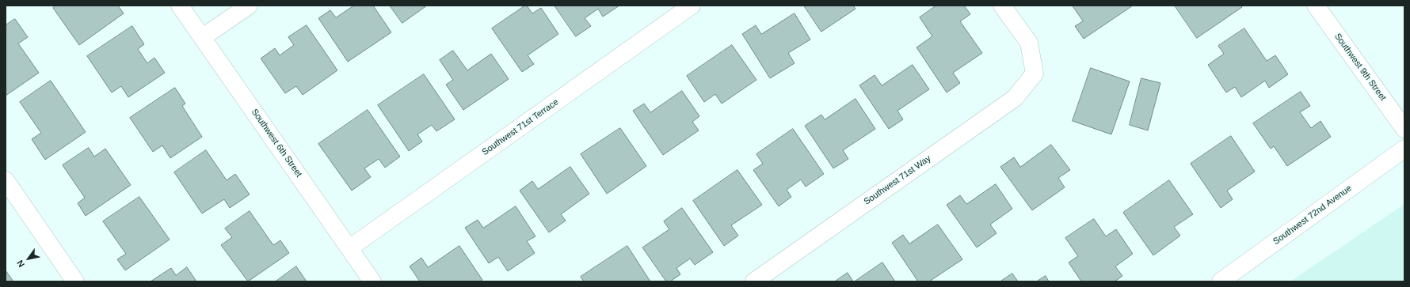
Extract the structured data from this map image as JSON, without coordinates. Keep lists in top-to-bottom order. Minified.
{"streets":{"street":["Southwest 9th Street","Southwest 71st Terrace","Southwest 6th Street","Southwest 71st Way","Southwest 72nd Avenue"]},"crossings":[["Southwest 71st Terrace","Southwest 6th Street"]],"north":"bottom left"}
